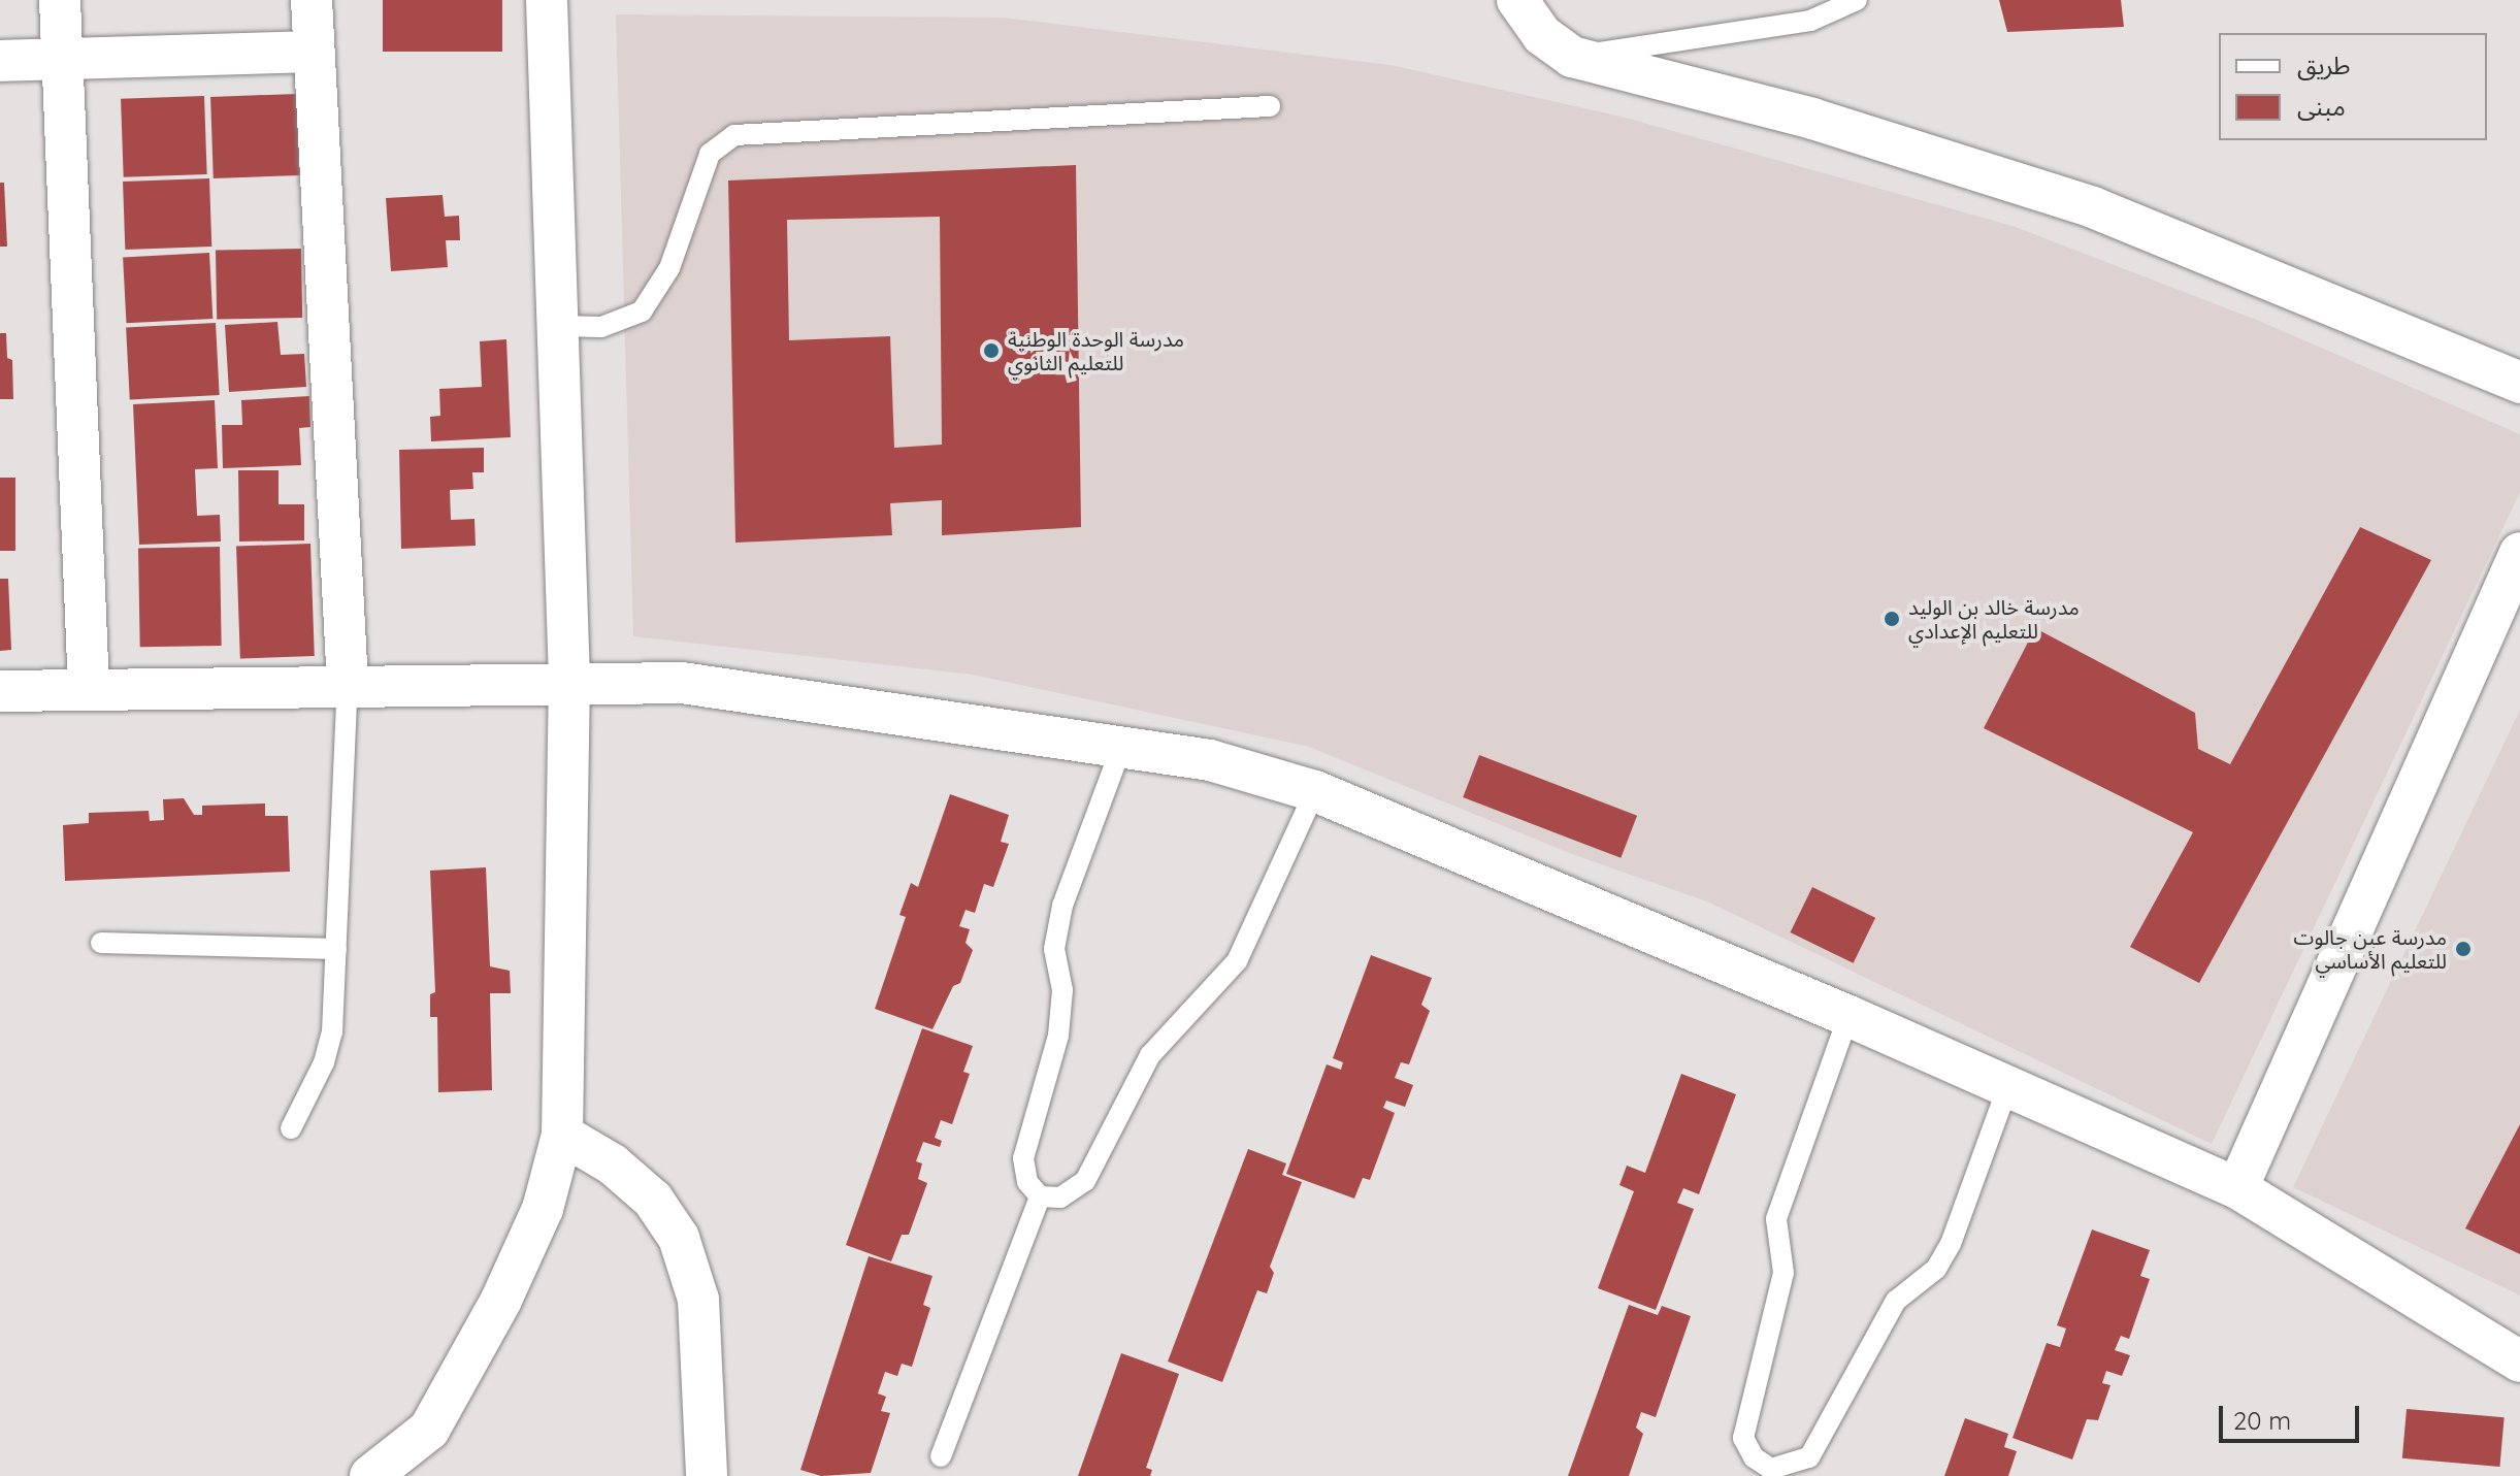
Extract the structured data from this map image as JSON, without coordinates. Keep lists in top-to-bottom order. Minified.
{"places":["مدرسة الوحدة الوطنية للتعليم الثانوي","مدرسة خالد بن الوليد للتعليم الإعدادي","مدرسة عين جالوت للتعليم الأساسي"],"legend":["طريق","مبنى"],"scale_bar":"20 m"}
